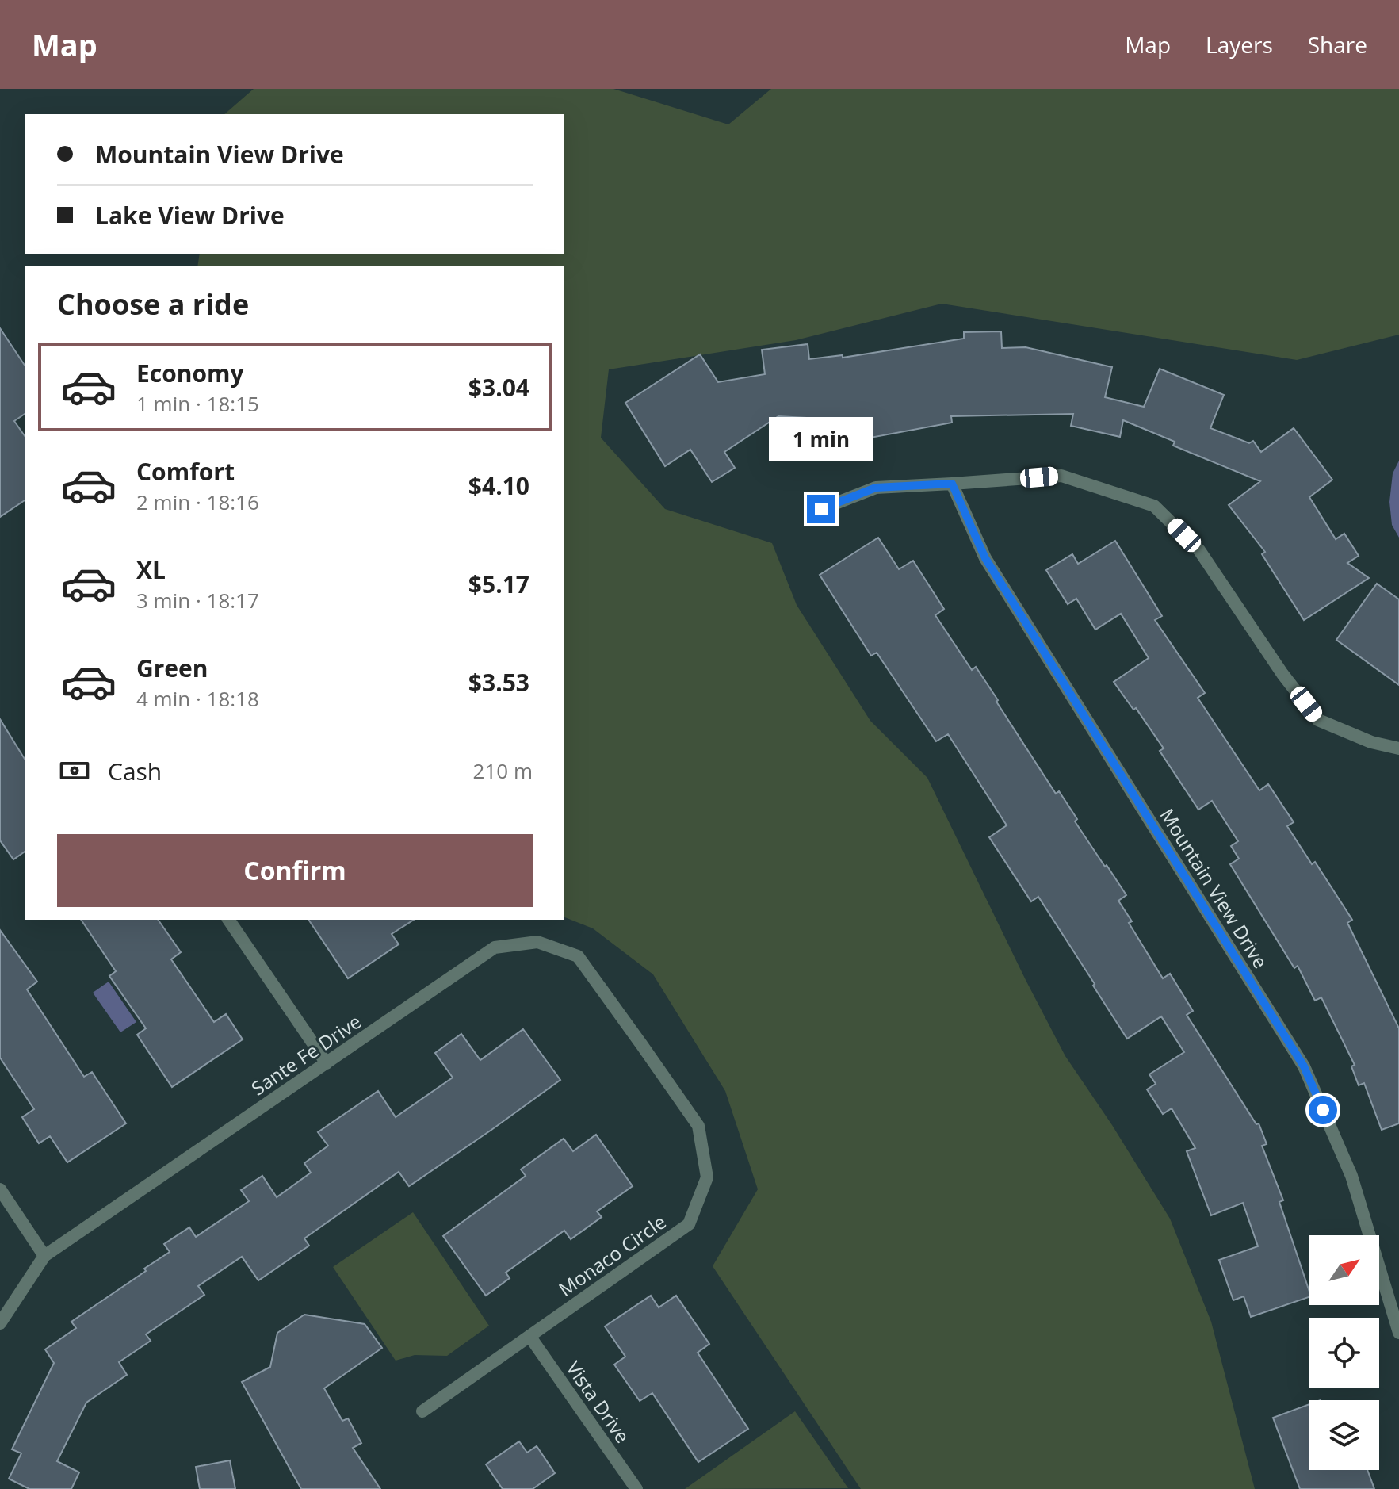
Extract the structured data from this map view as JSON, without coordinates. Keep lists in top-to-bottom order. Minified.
{"streets":{"street":["Mountain View Drive","Sante Fe Drive","Monaco Circle","Vista Drive"]},"crossings":[["Sante Fe Drive","Monaco Circle"],["Monaco Circle","Vista Drive"]],"north":"top right","page":{"header":"Map","nav":["Map","Layers","Share"],"banner":["Mountain View Drive","Lake View Drive"],"heading":"Choose a ride","list":[{"name":"Economy","note":"1 min · 18:15","value":"$3.04"},{"name":"Comfort","note":"2 min · 18:16","value":"$4.10"},{"name":"XL","note":"3 min · 18:17","value":"$5.17"},{"name":"Green","note":"4 min · 18:18","value":"$3.53"}],"bubble":"1 min","pay":["Cash","210 m"],"buttons":"Confirm"}}
